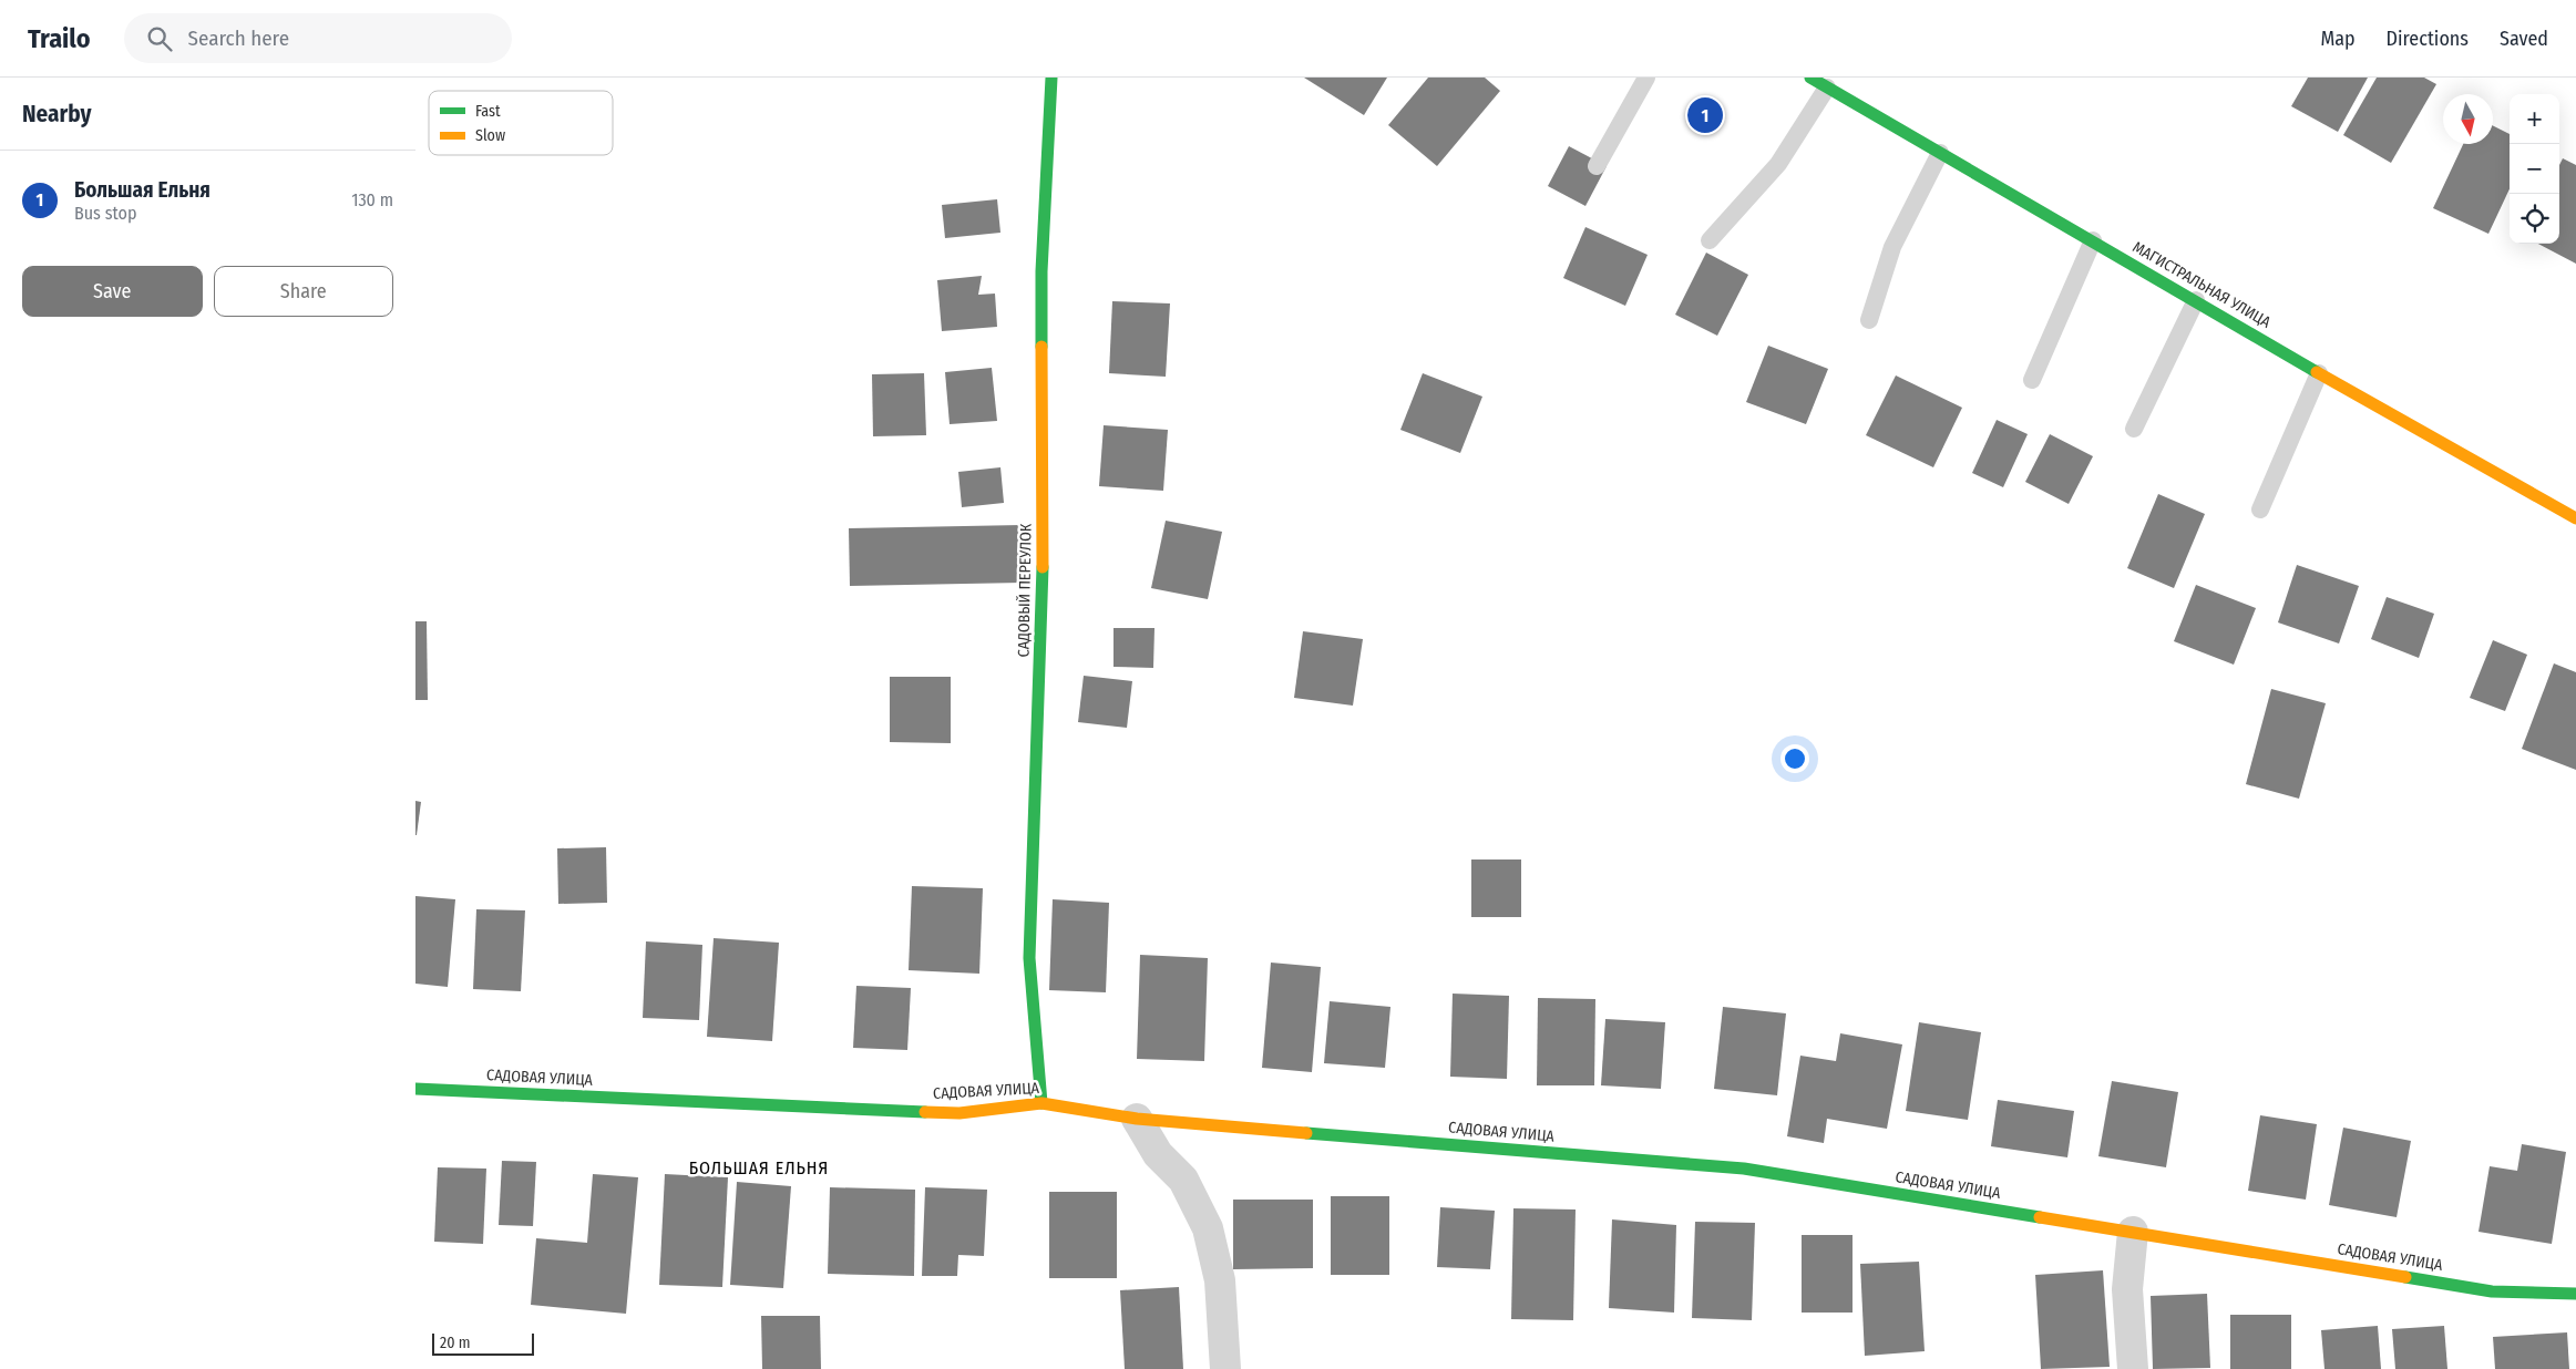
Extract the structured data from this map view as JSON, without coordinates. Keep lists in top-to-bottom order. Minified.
{"streets":{"street":["МАГИСТРАЛЬНАЯ УЛИЦА","САДОВЫЙ ПЕРЕУЛОК","САДОВАЯ УЛИЦА"]},"crossings":[["САДОВЫЙ ПЕРЕУЛОК","САДОВАЯ УЛИЦА"]],"districts":["БОЛЬШАЯ ЕЛЬНЯ"],"legend":["Fast","Slow"],"scale_bar":"20 m","north":"bottom","page":{"header":"Trailo","search":"Search here","nav":["Map","Directions","Saved"],"heading":"Nearby","map_buttons":["+","−"],"pins":"1","list":[{"mark":"1","name":"Большая Ельня","note":"Bus stop","value":"130 m"}],"buttons":["Save","Share"],"scale":"20 m"}}
